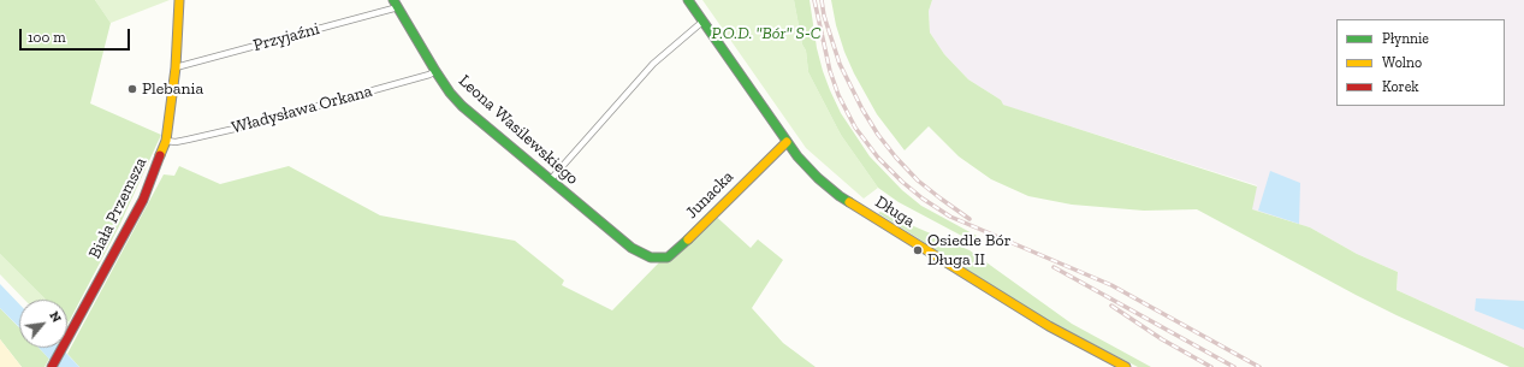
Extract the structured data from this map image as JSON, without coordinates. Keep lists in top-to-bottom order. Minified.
{"streets":{"street":["Przyjaźni","Władysława Orkana","Leona Wasilewskiego","Junacka","Biała Przemsza","Długa"]},"crossings":[["Przyjaźni","Leona Wasilewskiego"],["Przyjaźni","Biała Przemsza"],["Władysława Orkana","Leona Wasilewskiego"],["Władysława Orkana","Biała Przemsza"],["Leona Wasilewskiego","Junacka"],["Junacka","Długa"]],"parks":["P.O.D. \"Bór\" S-C"],"places":["Plebania","Osiedle Bór Długa II"],"legend":["Płynnie","Wolno","Korek"],"scale_bar":"100 m","north":"top right"}
